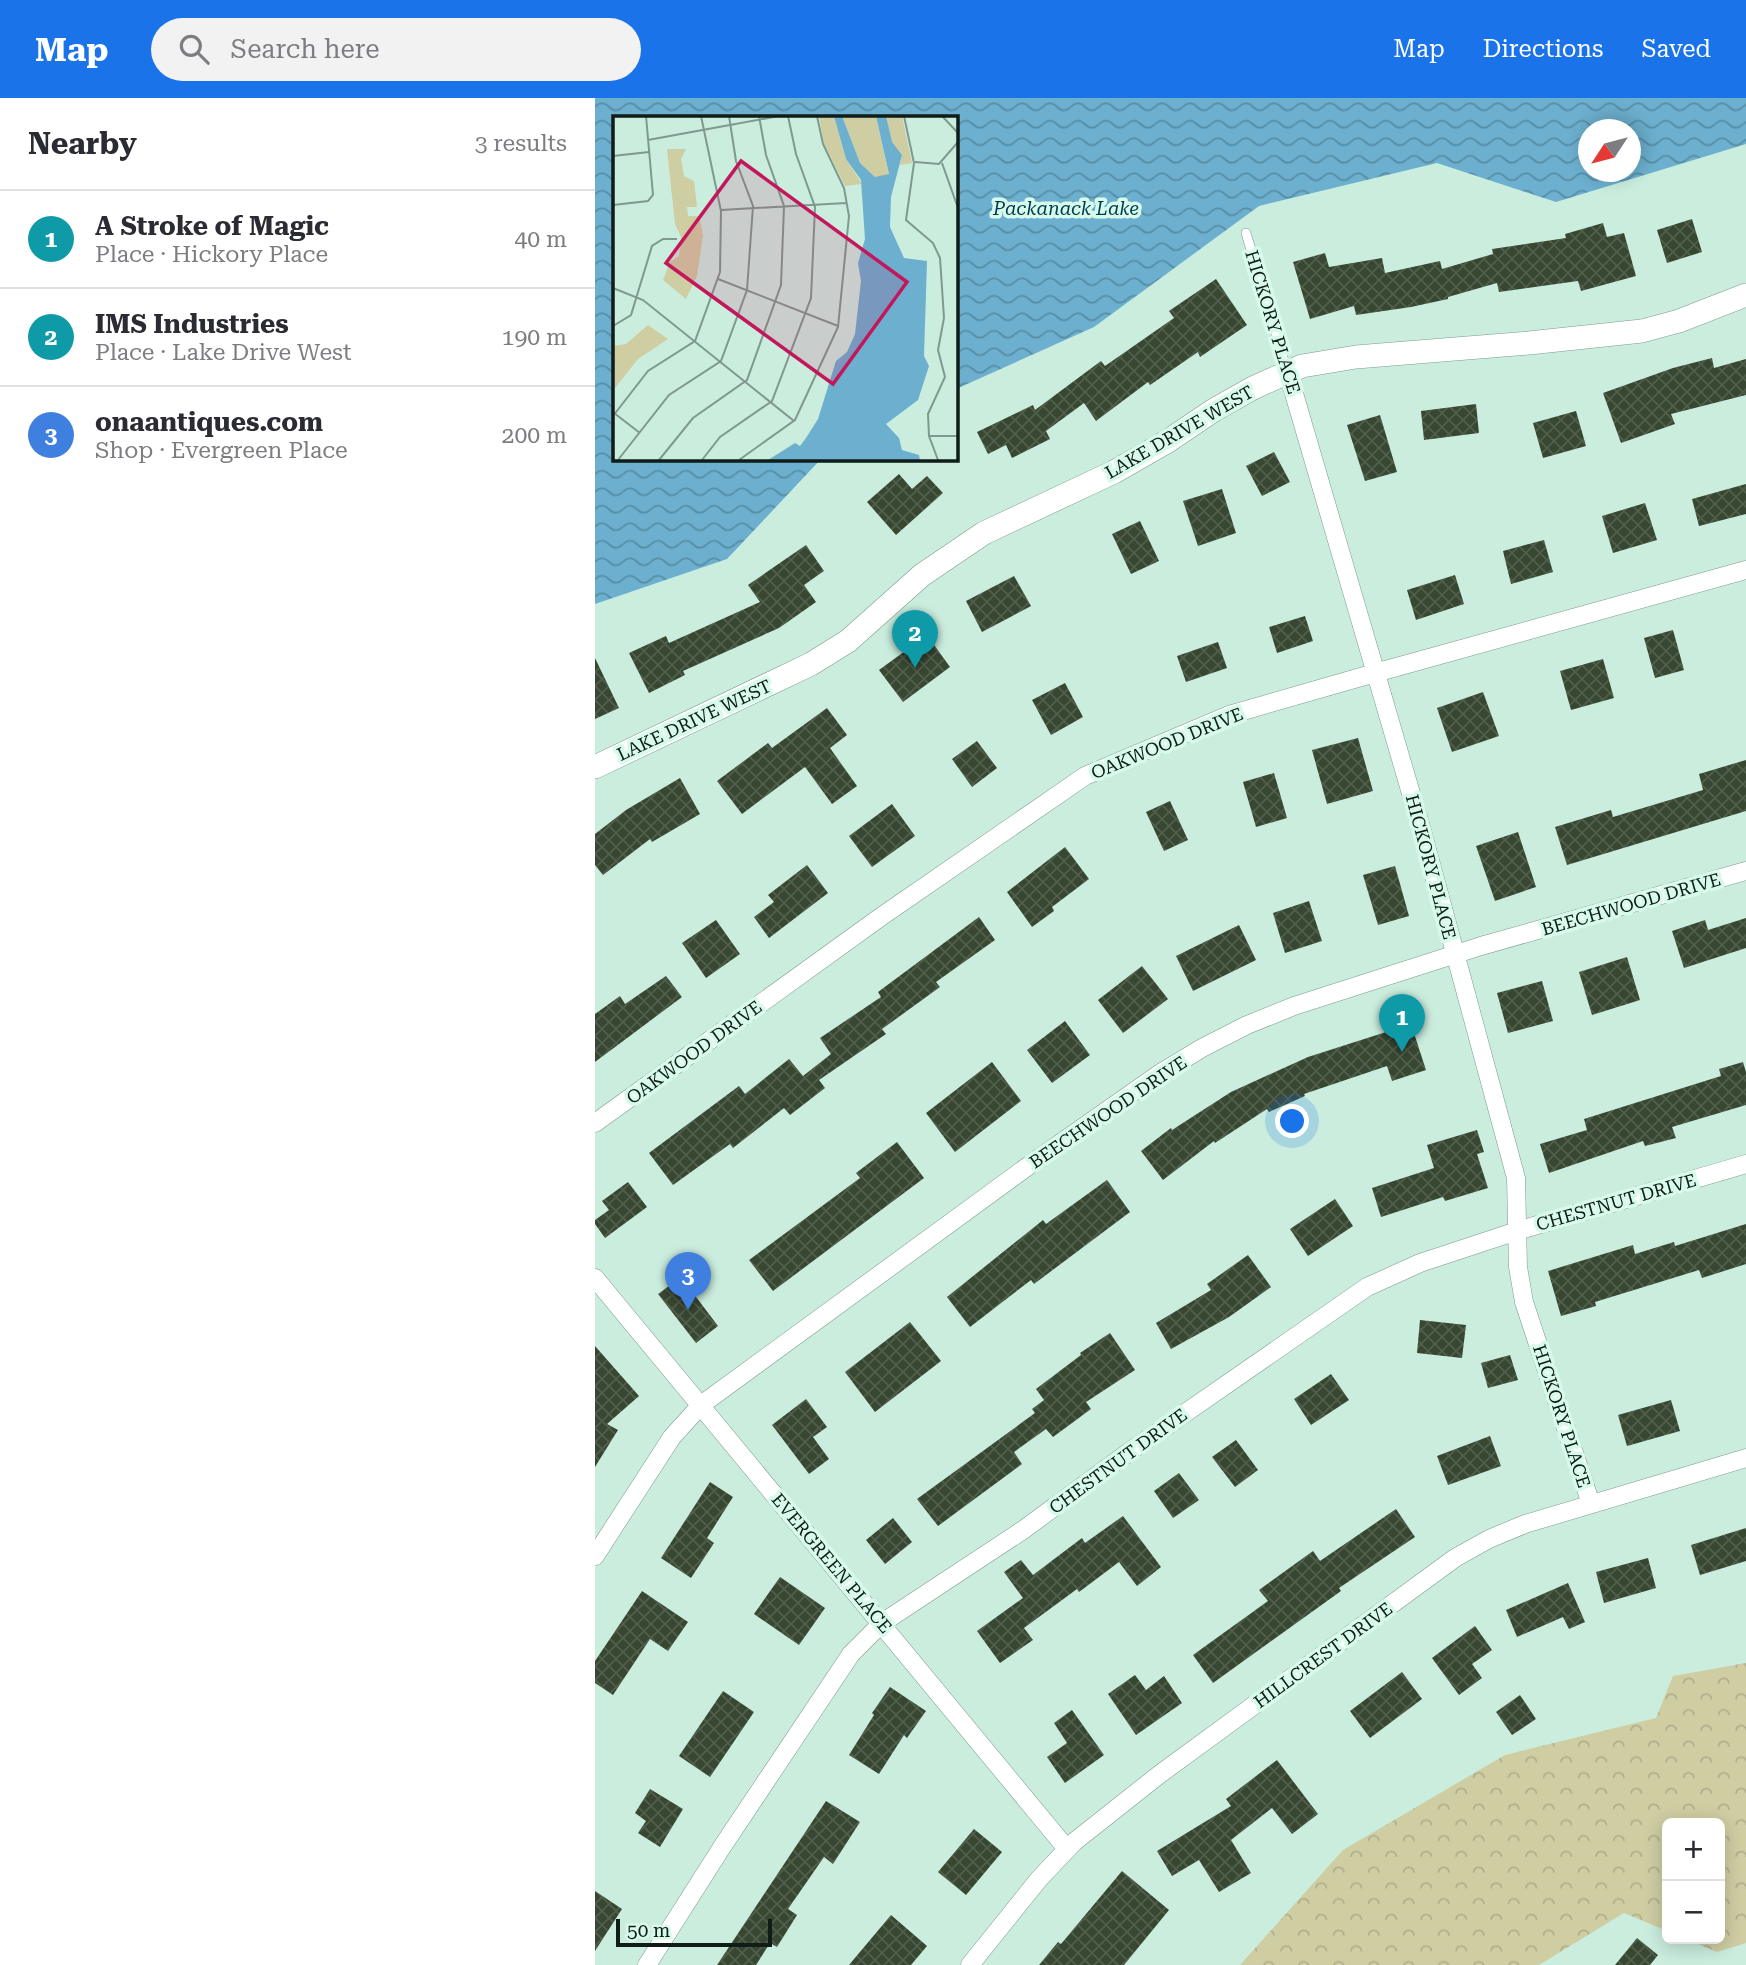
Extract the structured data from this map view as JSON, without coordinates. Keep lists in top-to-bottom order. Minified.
{"streets":{"street":["HICKORY PLACE","LAKE DRIVE WEST","OAKWOOD DRIVE","BEECHWOOD DRIVE","CHESTNUT DRIVE","EVERGREEN PLACE","HILLCREST DRIVE"]},"crossings":[["HICKORY PLACE","LAKE DRIVE WEST"],["HICKORY PLACE","OAKWOOD DRIVE"],["HICKORY PLACE","BEECHWOOD DRIVE"],["HICKORY PLACE","CHESTNUT DRIVE"],["HICKORY PLACE","HILLCREST DRIVE"],["BEECHWOOD DRIVE","EVERGREEN PLACE"],["CHESTNUT DRIVE","EVERGREEN PLACE"],["EVERGREEN PLACE","HILLCREST DRIVE"]],"water":["Packanack Lake"],"scale_bar":"50 m","north":"bottom left","page":{"header":"Map","search":"Search here","nav":["Map","Directions","Saved"],"heading":["Nearby","3 results"],"list":[{"mark":"1","name":"A Stroke of Magic","note":"Place · Hickory Place","value":"40 m"},{"mark":"2","name":"IMS Industries","note":"Place · Lake Drive West","value":"190 m"},{"mark":"3","name":"onaantiques.com","note":"Shop · Evergreen Place","value":"200 m"}],"pins":["2","1","3"],"map_buttons":["+","−"],"scale":"50 m"}}
